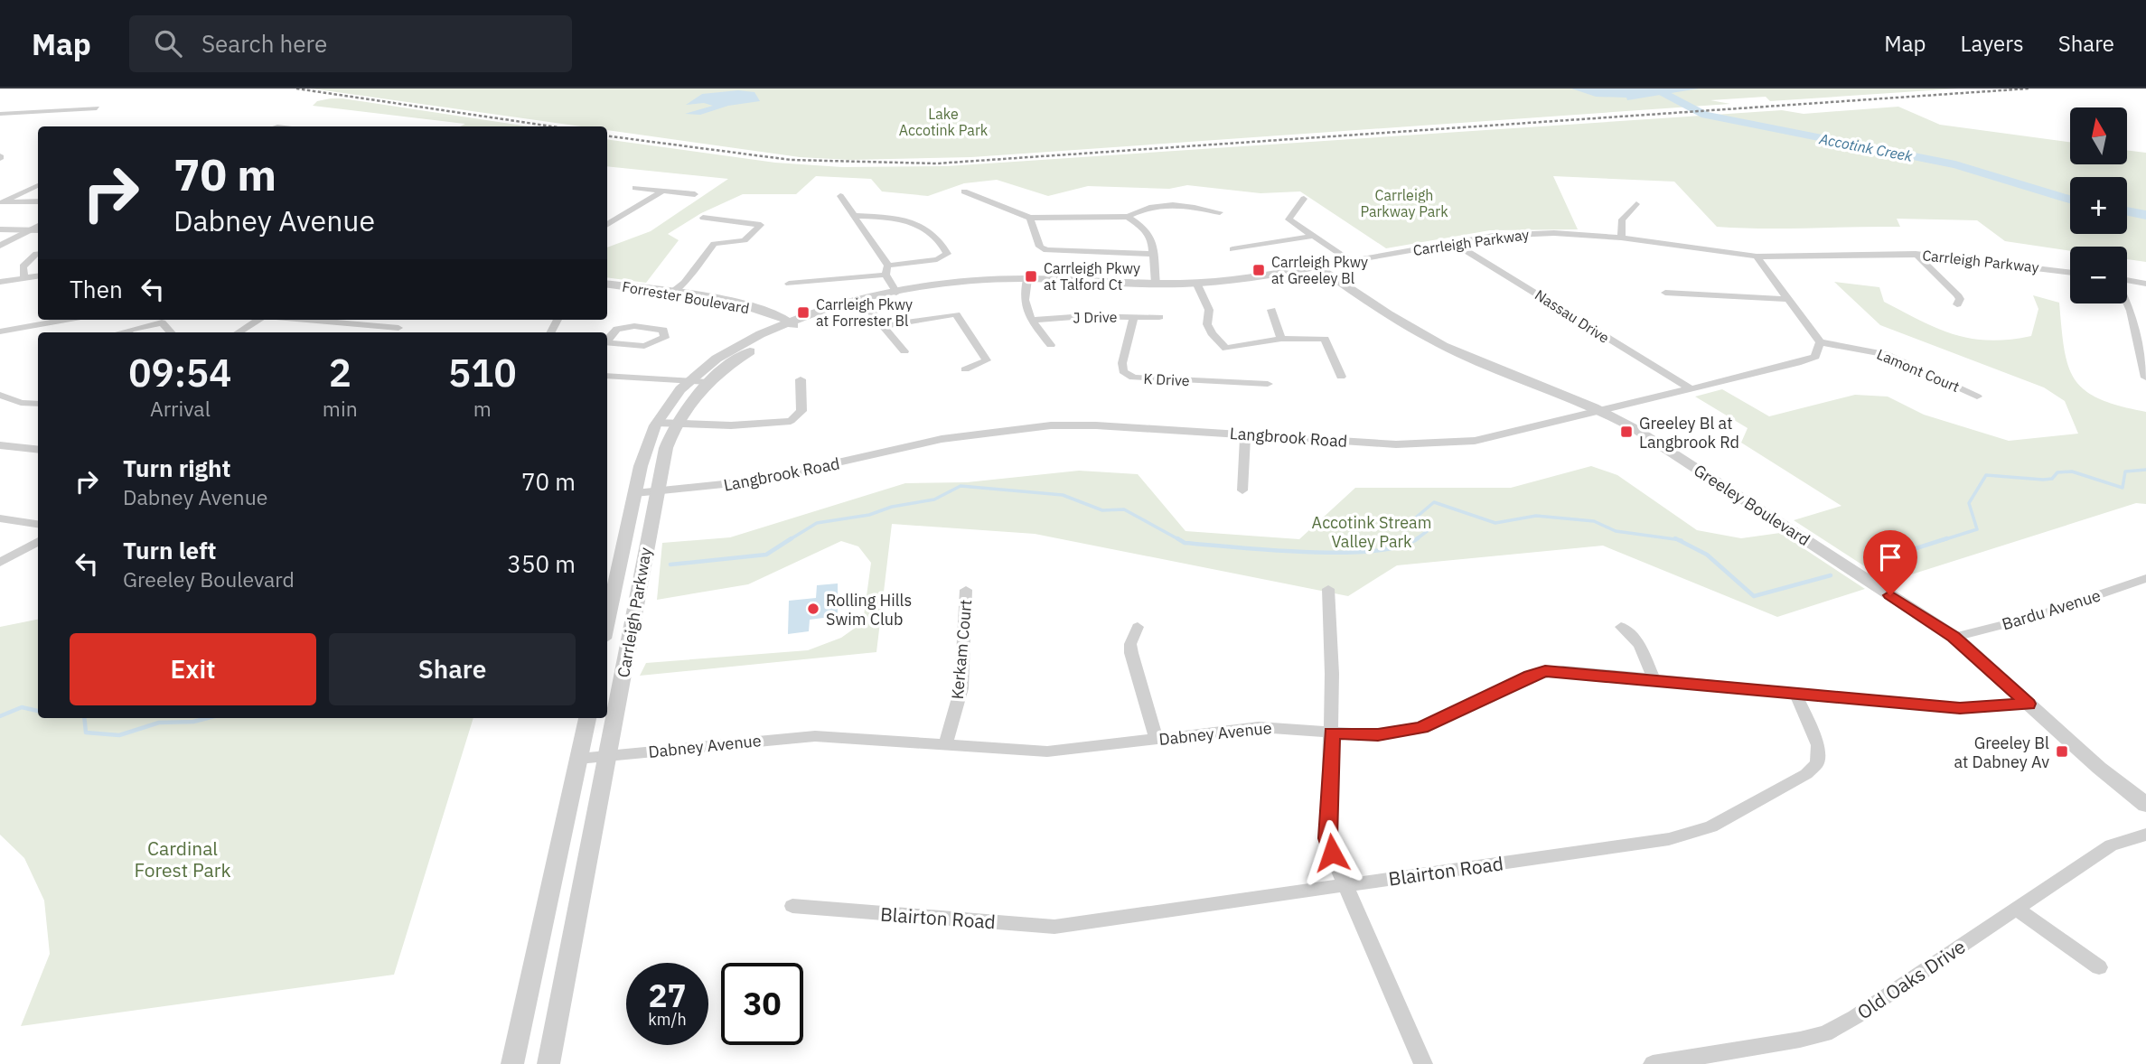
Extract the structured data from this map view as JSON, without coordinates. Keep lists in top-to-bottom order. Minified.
{"streets":{"street":["Carrleigh Parkway","Forrester Boulevard","Nassau Drive","J Drive","Lamont Court","K Drive","Langbrook Road","Greeley Boulevard","Bardu Avenue","Kerkam Court","Dabney Avenue","Blairton Road","Old Oaks Drive"]},"crossings":[["Carrleigh Parkway","Forrester Boulevard"],["Carrleigh Parkway","Nassau Drive"],["Carrleigh Parkway","Langbrook Road"],["Carrleigh Parkway","Greeley Boulevard"],["Carrleigh Parkway","Dabney Avenue"],["Nassau Drive","Langbrook Road"],["J Drive","K Drive"],["Lamont Court","Langbrook Road"],["Langbrook Road","Greeley Boulevard"],["Greeley Boulevard","Bardu Avenue"],["Greeley Boulevard","Dabney Avenue"],["Kerkam Court","Dabney Avenue"],["Dabney Avenue","Blairton Road"]],"water":["Accotink Creek"],"parks":["Lake Accotink Park","Carrleigh Parkway Park","Accotink Stream Valley Park","Cardinal Forest Park"],"places":{"transit":["Carrleigh Pkwy at Greeley Bl","Carrleigh Pkwy at Talford Ct","Carrleigh Pkwy at Forrester Bl","Greeley Bl at Langbrook Rd","Greeley Bl at Dabney Av"],"other":["Rolling Hills Swim Club"]},"north":"top","page":{"header":"Map","search":"Search here","nav":["Map","Layers","Share"],"map_buttons":["+","−"],"turn":["70 m","Dabney Avenue"],"then":"Then","eta":["09:54","Arrival","2","min","510","m"],"list":[{"name":"Turn right","note":"Dabney Avenue","value":"70 m"},{"name":"Turn left","note":"Greeley Boulevard","value":"350 m"}],"buttons":["Exit","Share"],"speed":"27 km/h","limit":"30"}}
